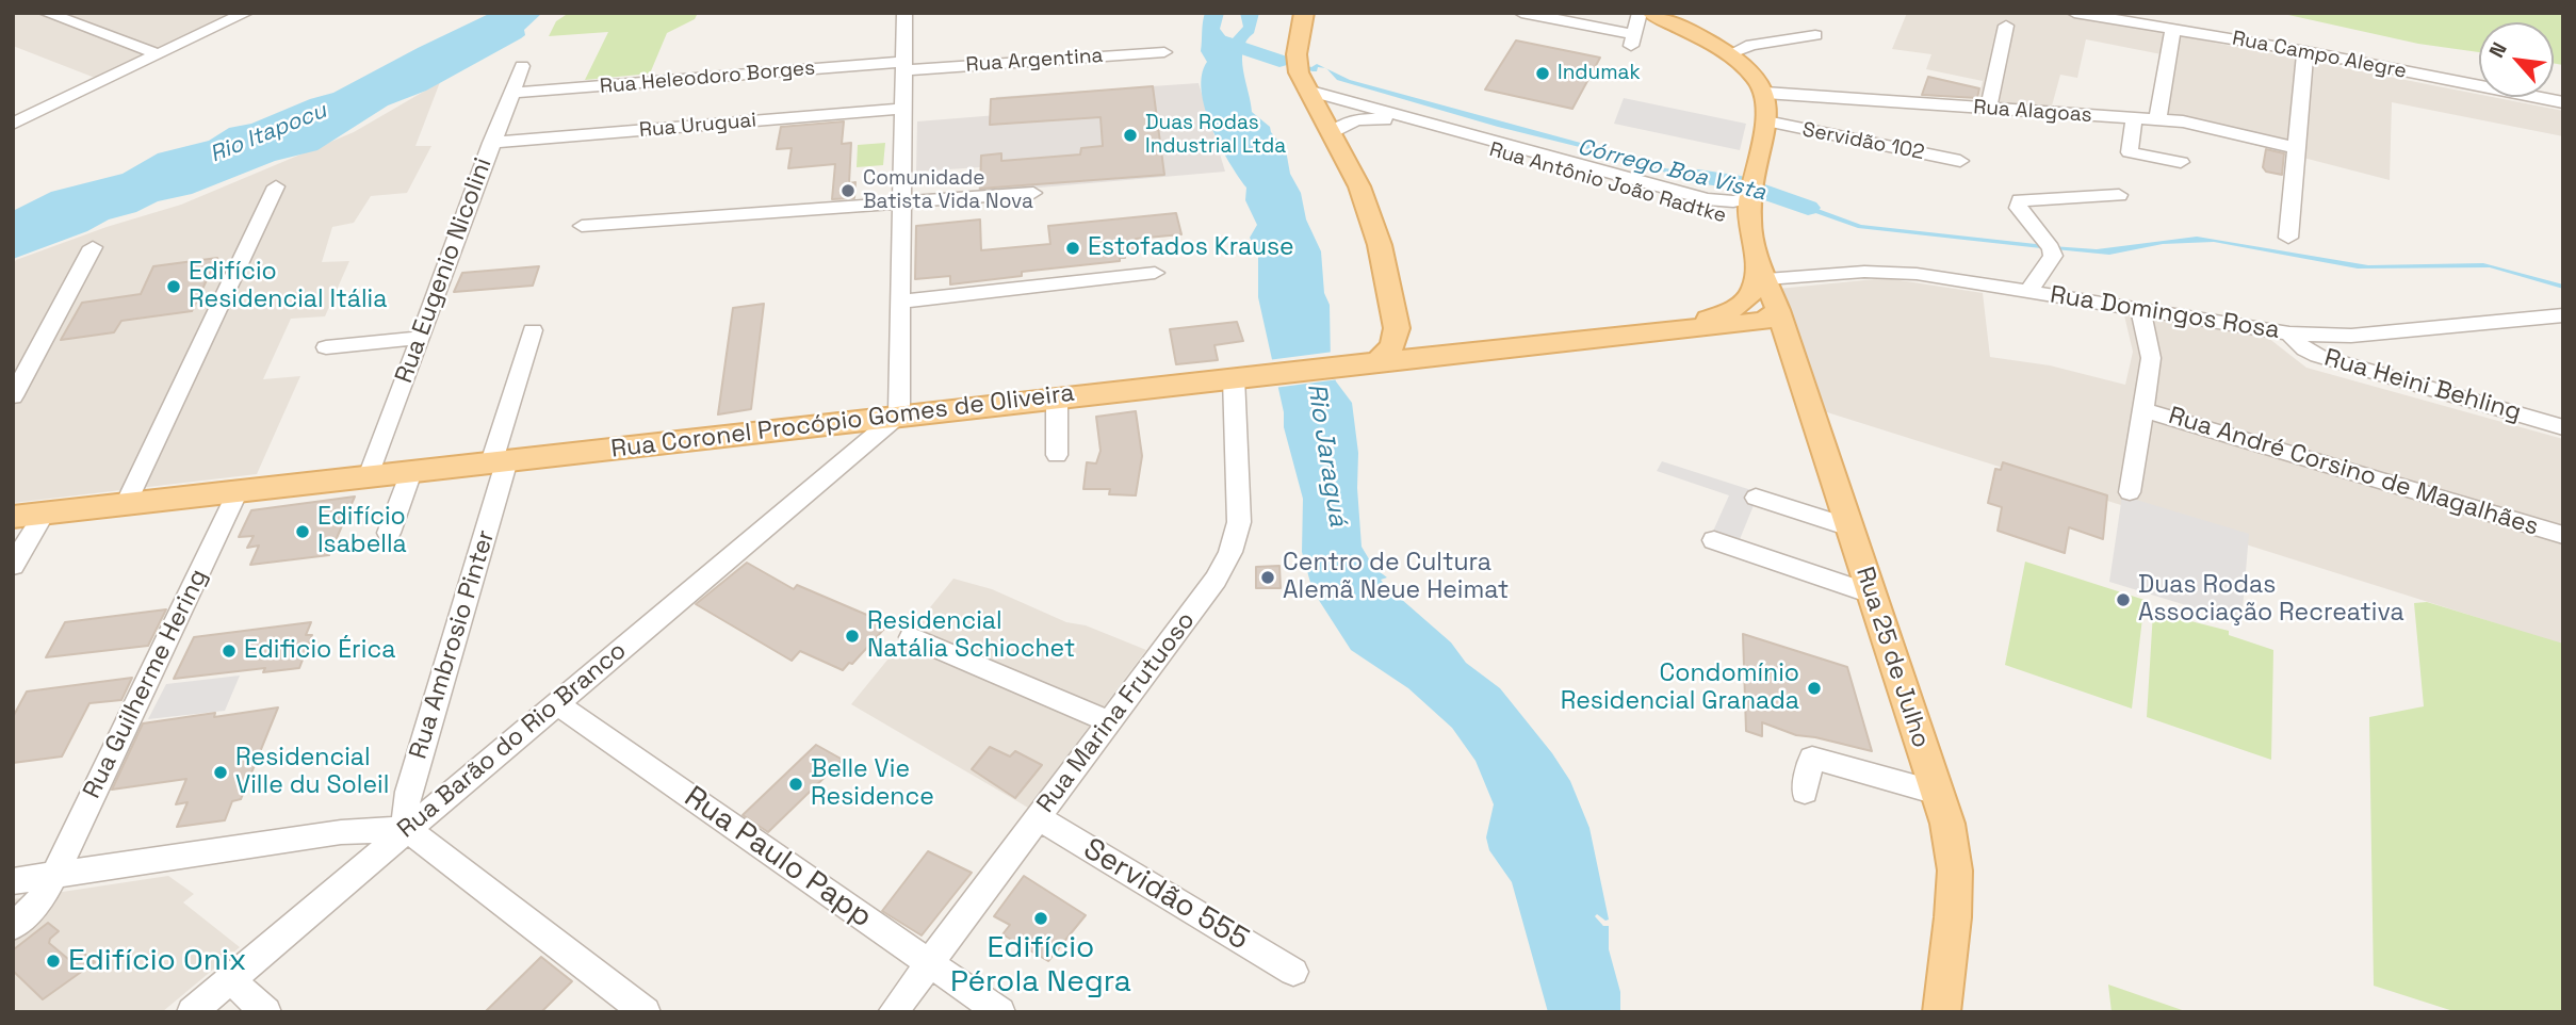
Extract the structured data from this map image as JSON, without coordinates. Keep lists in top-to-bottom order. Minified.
{"streets":{"main road":["Rua Coronel Procópio Gomes de Oliveira","Rua 25 de Julho"],"street":["Rua Campo Alegre","Rua Argentina","Rua Heleodoro Borges","Rua Alagoas","Rua Uruguai","Servidão 102","Rua Antônio João Radtke","Rua Eugenio Nicolini","Rua Domingos Rosa","Rua Heini Behling","Rua André Corsino de Magalhães","Rua Ambrosio Pinter","Rua Guilherme Hering","Rua Marina Frutuoso","Rua Barão do Rio Branco","Rua Paulo Papp","Servidão 555"]},"crossings":[["Rua Argentina","Rua Heleodoro Borges"],["Rua Heleodoro Borges","Rua Eugenio Nicolini"],["Rua Uruguai","Rua Eugenio Nicolini"],["Rua Antônio João Radtke","Rua 25 de Julho"],["Rua Eugenio Nicolini","Rua Coronel Procópio Gomes de Oliveira"],["Rua Domingos Rosa","Rua Heini Behling"],["Rua Domingos Rosa","Rua Coronel Procópio Gomes de Oliveira"],["Rua Domingos Rosa","Rua 25 de Julho"],["Rua Coronel Procópio Gomes de Oliveira","Rua Ambrosio Pinter"],["Rua Coronel Procópio Gomes de Oliveira","Rua 25 de Julho"],["Rua Coronel Procópio Gomes de Oliveira","Rua Guilherme Hering"],["Rua Coronel Procópio Gomes de Oliveira","Rua Marina Frutuoso"],["Rua Coronel Procópio Gomes de Oliveira","Rua Barão do Rio Branco"],["Rua Ambrosio Pinter","Rua Barão do Rio Branco"],["Rua Marina Frutuoso","Rua Paulo Papp"],["Rua Marina Frutuoso","Servidão 555"],["Rua Barão do Rio Branco","Rua Paulo Papp"]],"water":["Rio Itapocu","Córrego Boa Vista","Rio Jaraguá"],"places":["Indumak","Duas Rodas Industrial Ltda","Comunidade Batista Vida Nova","Estofados Krause","Edifício Residencial Itália","Edifício Isabella","Centro de Cultura Alemã Neue Heimat","Duas Rodas Associação Recreativa","Residencial Natália Schiochet","Edificio Érica","Condomínio Residencial Granada","Residencial Ville du Soleil","Belle Vie Residence","Edifício Pérola Negra","Edifício Onix"],"north":"top left"}
